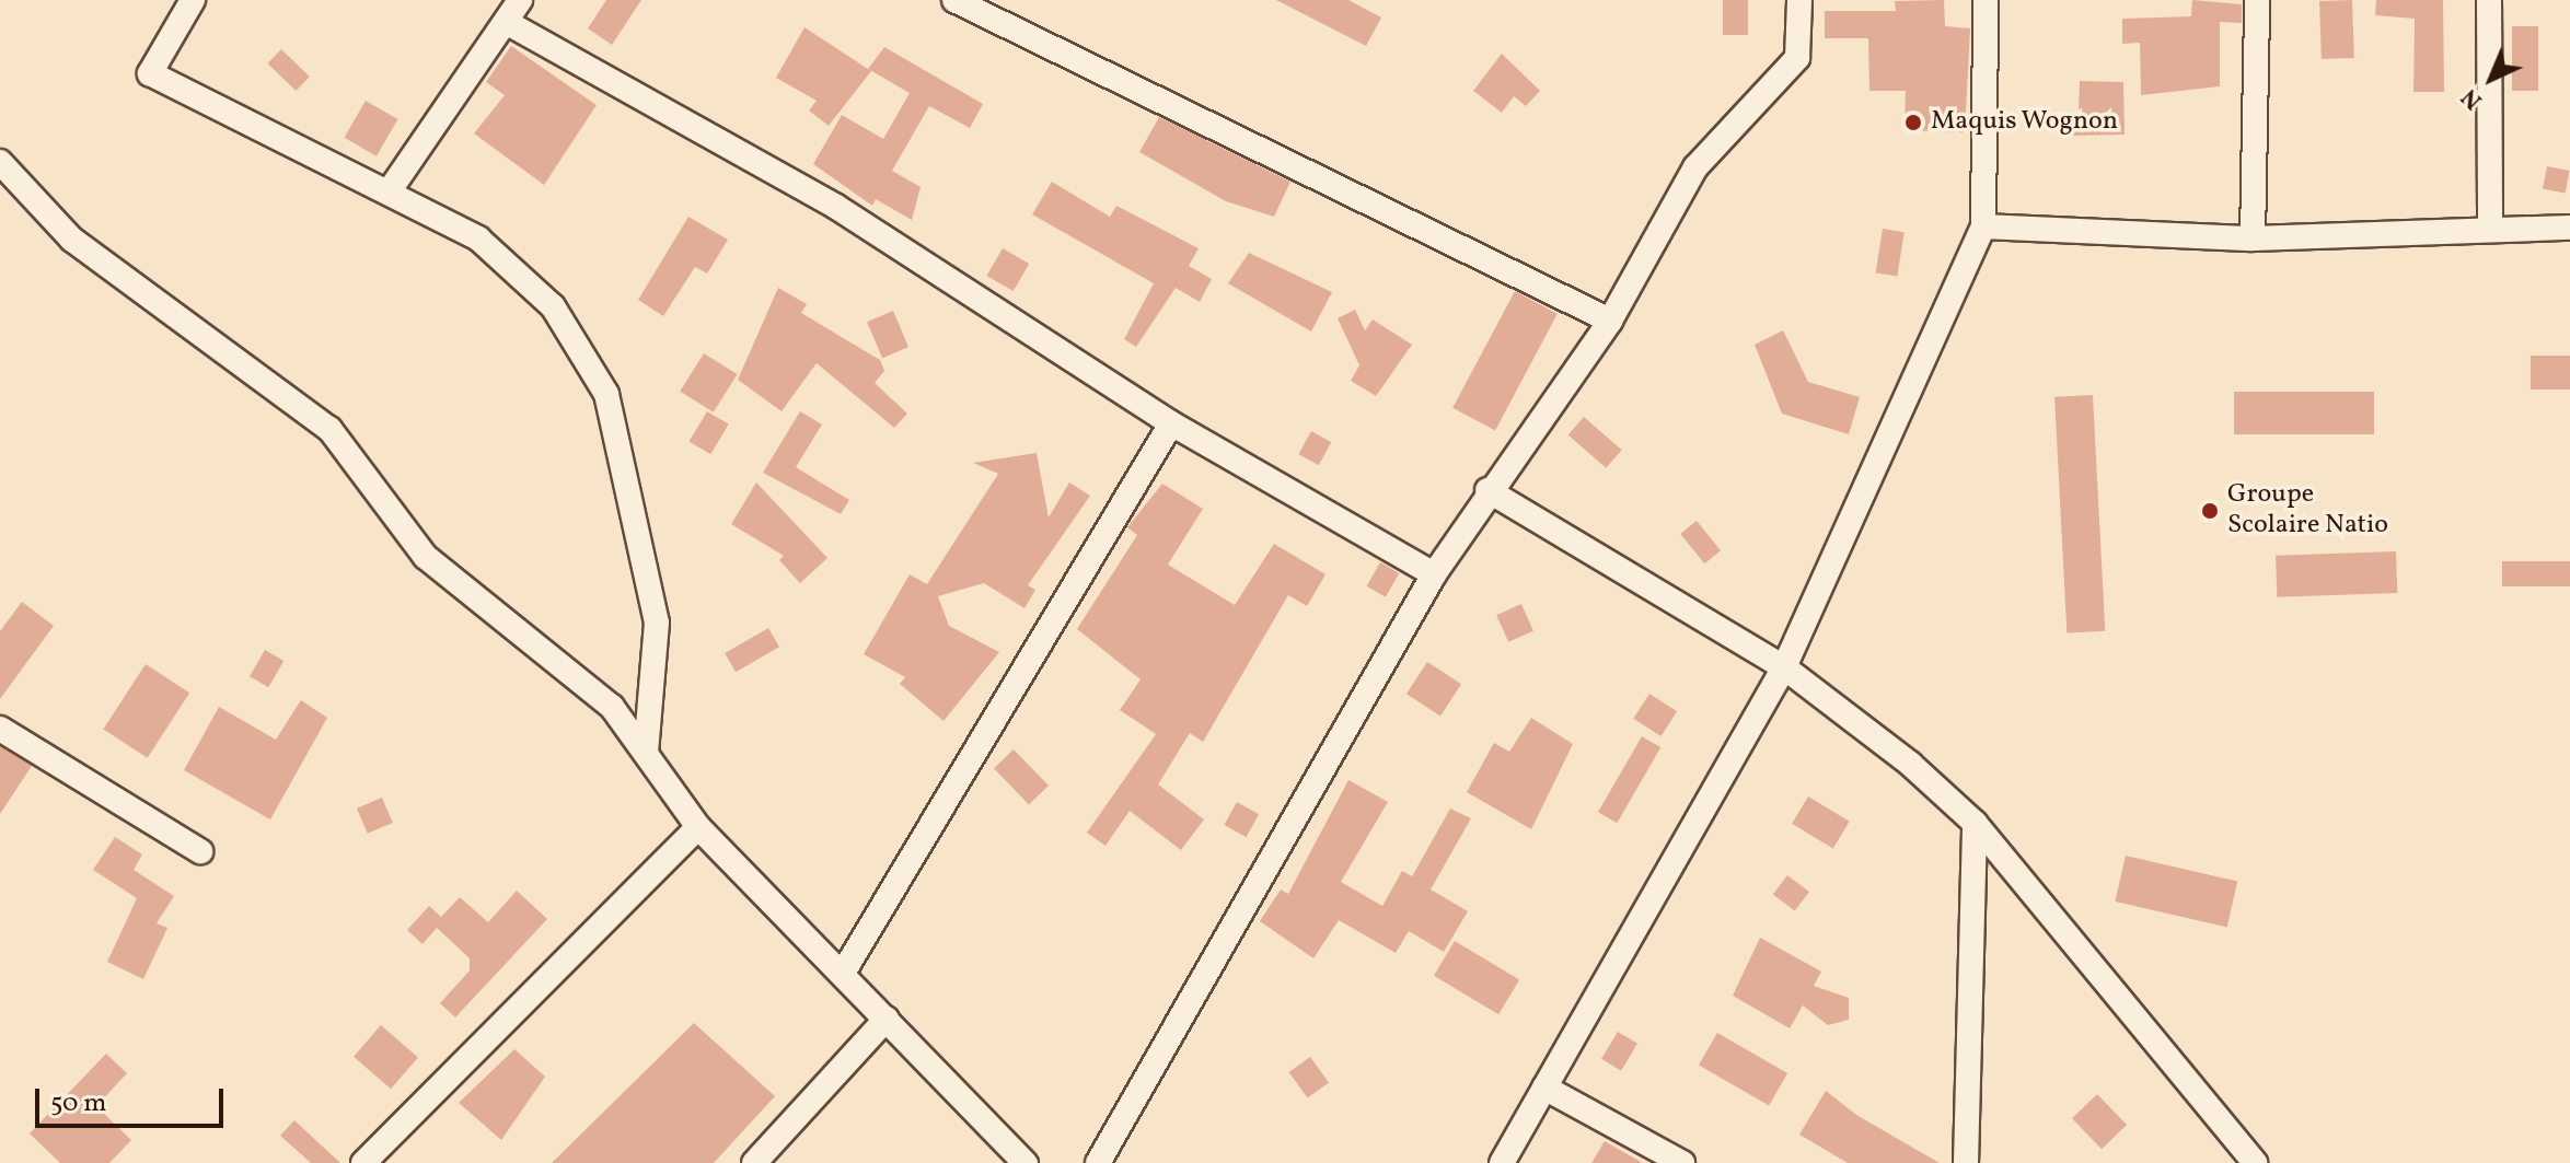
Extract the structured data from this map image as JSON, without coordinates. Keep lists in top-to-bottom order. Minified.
{"places":["Maquis Wognon","Groupe Scolaire Natio"],"scale_bar":"50 m","north":"bottom left"}
